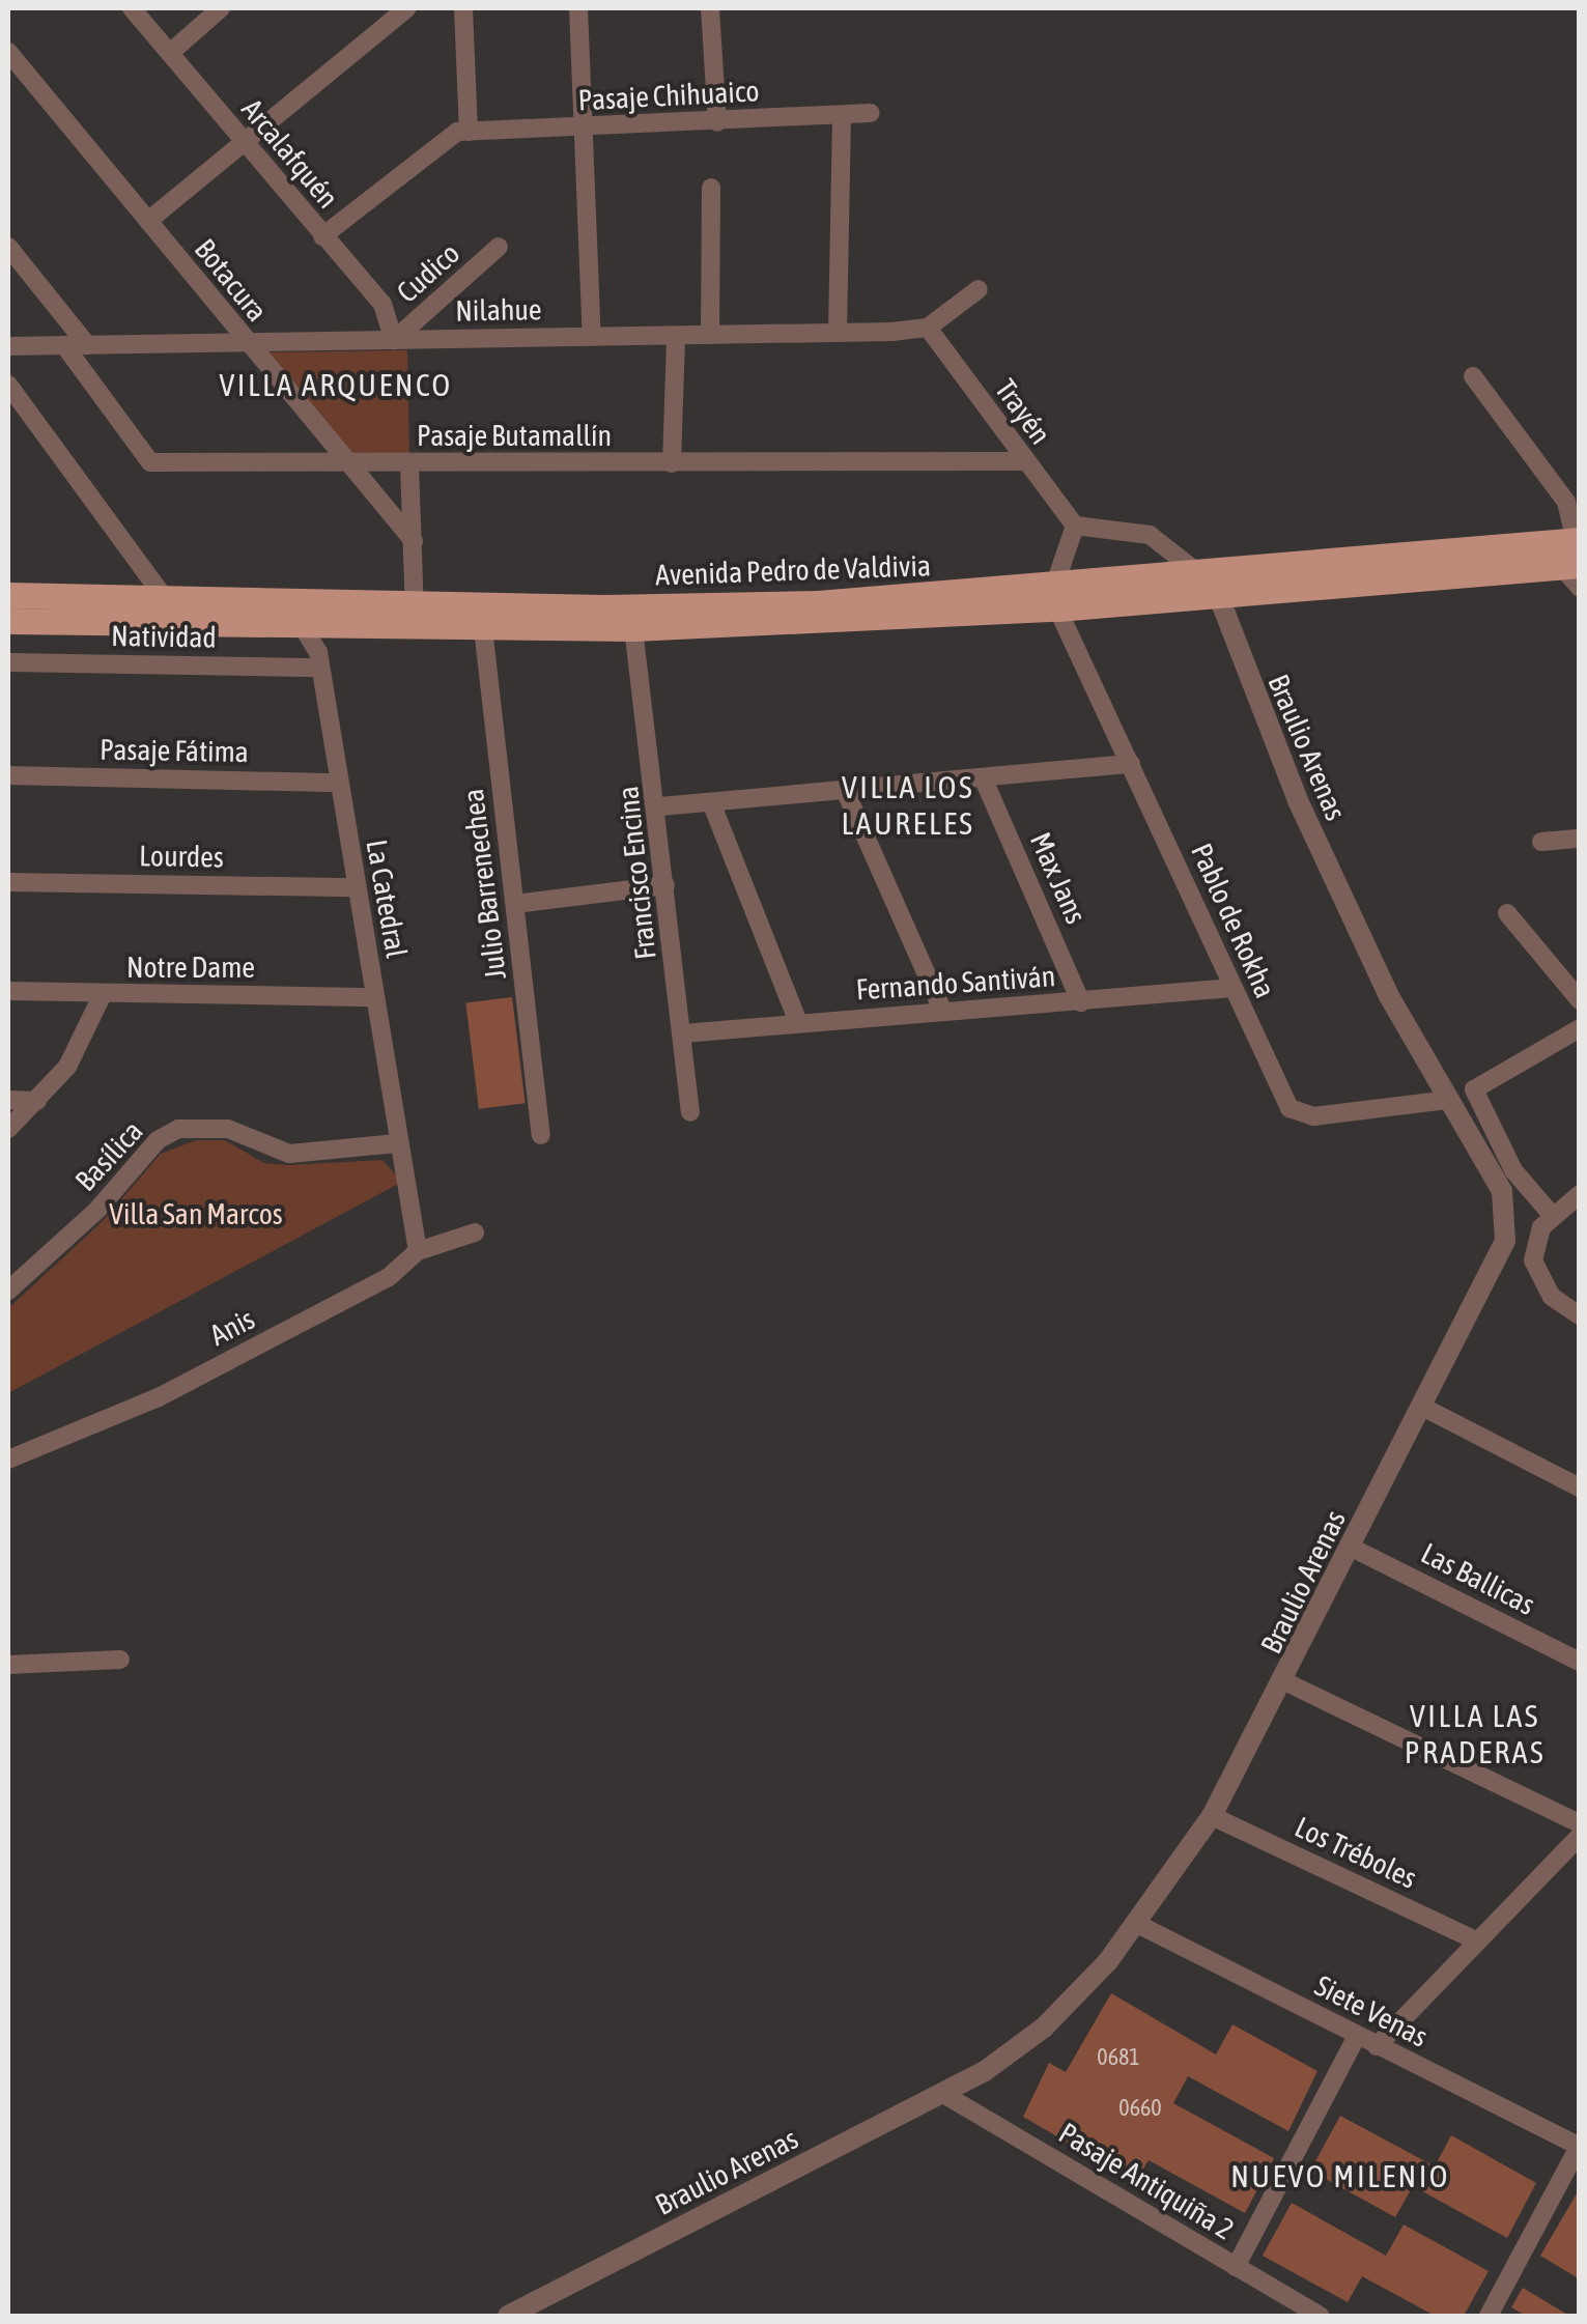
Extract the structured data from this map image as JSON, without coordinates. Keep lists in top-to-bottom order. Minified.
{"streets":{"main road":["Avenida Pedro de Valdivia"],"street":["Pasaje Chihuaico","Arcalafquén","Cudico","Botacura","Nilahue","Trayén","Pasaje Butamallín","Natividad","Braulio Arenas","Pasaje Fátima","Lourdes","Francisco Encina","Max Jans","Julio Barrenechea","La Catedral","Pablo de Rokha","Notre Dame","Fernando Santiván","Basílica","Anis","Las Ballicas","Los Tréboles","Siete Venas","Pasaje Antiquiña 2"]},"crossings":[["Arcalafquén","Cudico"],["Arcalafquén","Nilahue"],["Cudico","Nilahue"],["Botacura","Nilahue"],["Botacura","Pasaje Butamallín"],["Nilahue","Trayén"],["Nilahue","Pasaje Butamallín"],["Trayén","Pasaje Butamallín"],["Avenida Pedro de Valdivia","Braulio Arenas"],["Avenida Pedro de Valdivia","Francisco Encina"],["Avenida Pedro de Valdivia","Julio Barrenechea"],["Avenida Pedro de Valdivia","La Catedral"],["Avenida Pedro de Valdivia","Pablo de Rokha"],["Natividad","La Catedral"],["Braulio Arenas","Pablo de Rokha"],["Braulio Arenas","Las Ballicas"],["Braulio Arenas","Los Tréboles"],["Braulio Arenas","Siete Venas"],["Braulio Arenas","Pasaje Antiquiña 2"],["Pasaje Fátima","La Catedral"],["Lourdes","La Catedral"],["Francisco Encina","Fernando Santiván"],["Max Jans","Fernando Santiván"],["La Catedral","Notre Dame"],["La Catedral","Basílica"],["La Catedral","Anis"],["Pablo de Rokha","Fernando Santiván"]],"districts":["VILLA ARQUENCO","VILLA LOS LAURELES","VILLA LAS PRADERAS","NUEVO MILENIO"],"parks":["Villa San Marcos"],"house_numbers":["0681","0660"]}
